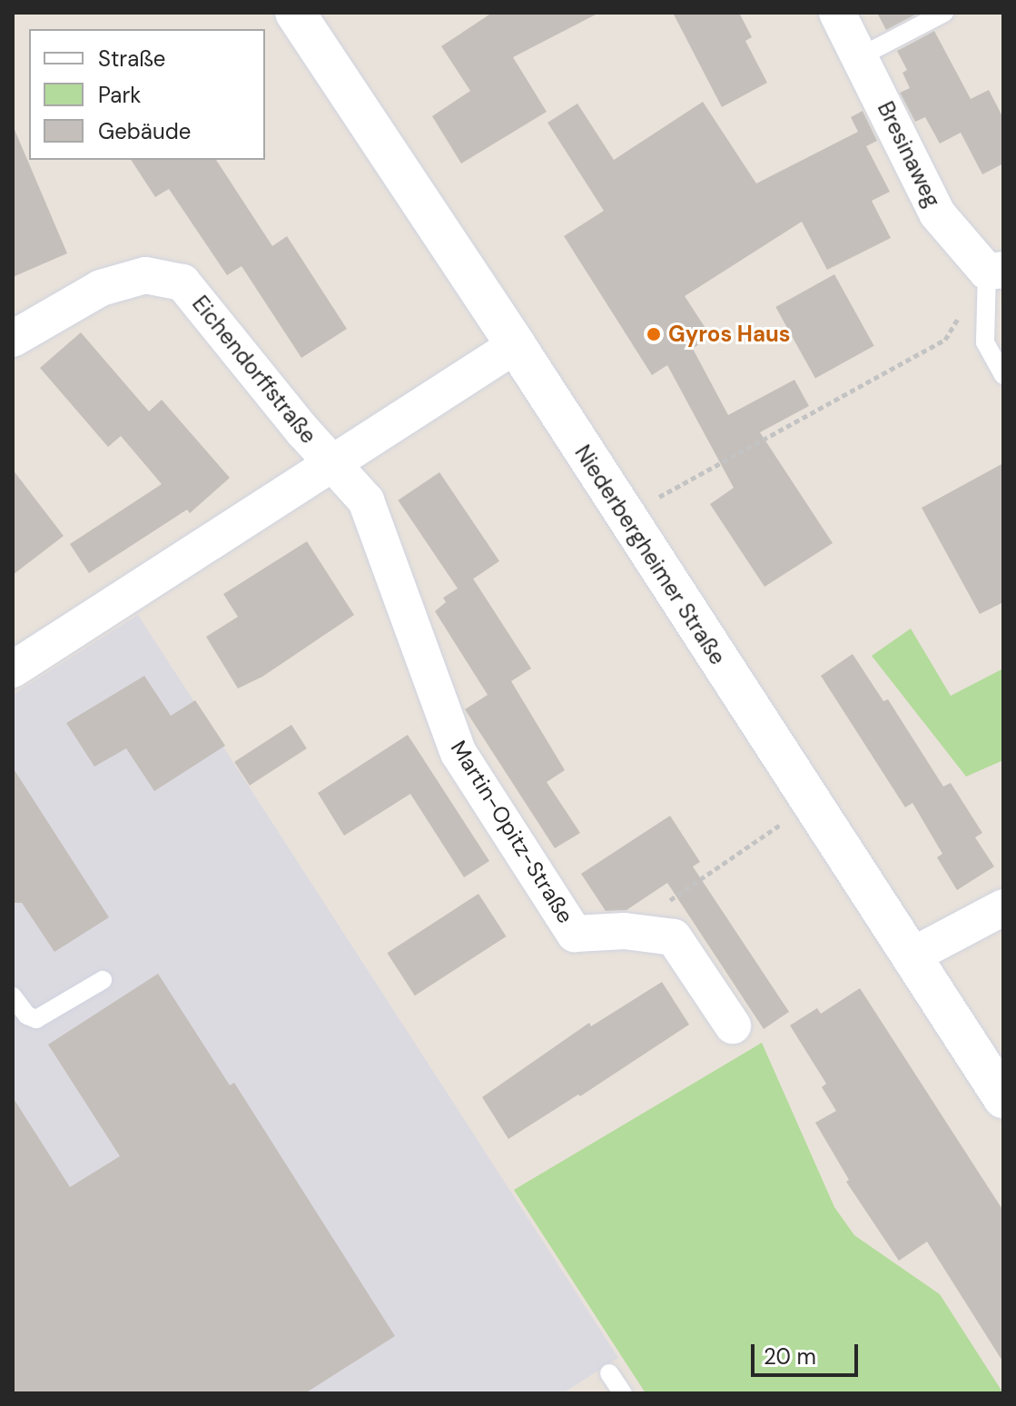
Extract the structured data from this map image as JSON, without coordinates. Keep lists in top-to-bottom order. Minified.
{"streets":{"main road":["Niederbergheimer Straße"],"street":["Bresinaweg","Eichendorffstraße","Martin-Opitz-Straße"]},"crossings":[["Eichendorffstraße","Martin-Opitz-Straße"]],"places":["Gyros Haus"],"legend":["Straße","Park","Gebäude"],"scale_bar":"20 m"}
